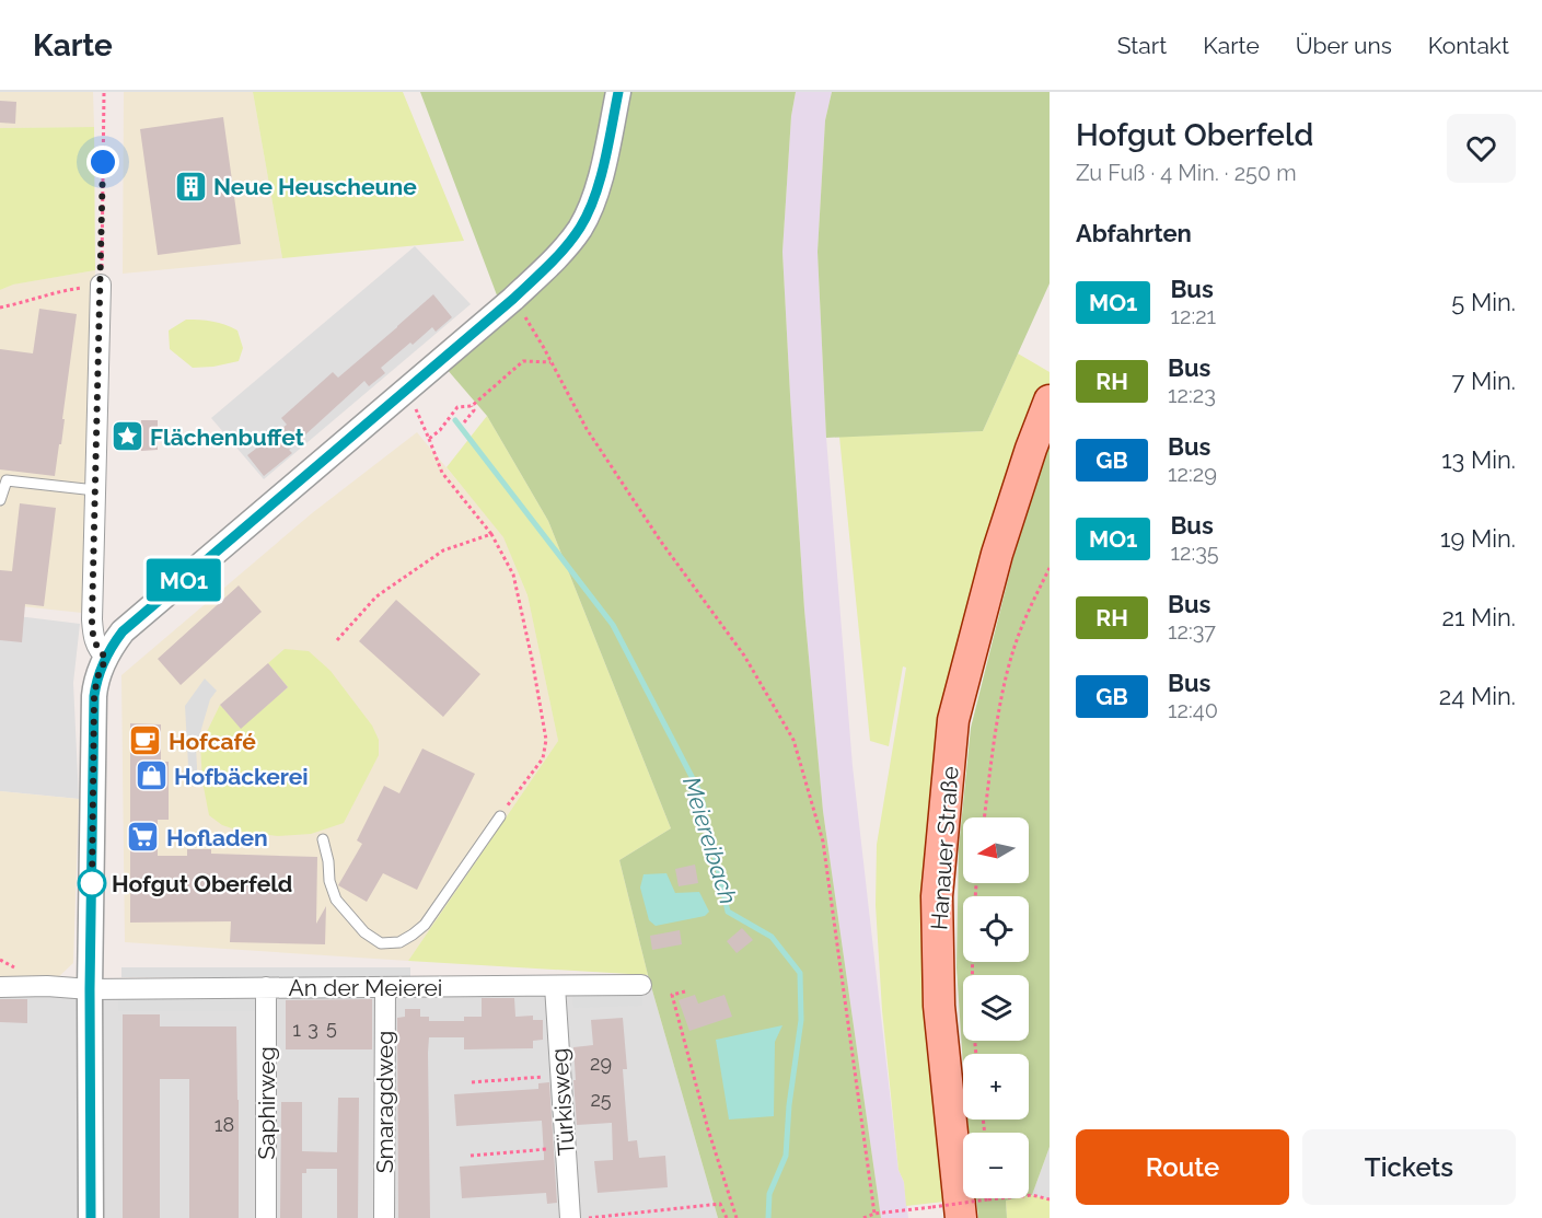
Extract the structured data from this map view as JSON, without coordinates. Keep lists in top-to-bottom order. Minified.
{"streets":{"main road":["Hanauer Straße"],"street":["An der Meierei","Smaragdweg","Türkisweg","Saphirweg"]},"crossings":[["An der Meierei","Smaragdweg"],["An der Meierei","Türkisweg"],["An der Meierei","Saphirweg"]],"water":["Meiereibach"],"places":{"building":["Neue Heuscheune"],"place":["Flächenbuffet"],"cafe":["Hofcafé"],"shop":["Hofbäckerei"],"supermarket":["Hofladen"],"other":["Hofgut Oberfeld"]},"lines":["bus line MO1"],"house_numbers":["5","3","1","29","25","18"],"north":"left","page":{"header":"Karte","nav":["Start","Karte","Über uns","Kontakt"],"on_map":"MO1","heading":[["Hofgut Oberfeld","Zu Fuß · 4 Min. · 250 m"],"Abfahrten"],"list":[{"mark":"MO1","name":"Bus","note":"12:21","value":"5 Min."},{"mark":"RH","name":"Bus","note":"12:23","value":"7 Min."},{"mark":"GB","name":"Bus","note":"12:29","value":"13 Min."},{"mark":"MO1","name":"Bus","note":"12:35","value":"19 Min."},{"mark":"RH","name":"Bus","note":"12:37","value":"21 Min."},{"mark":"GB","name":"Bus","note":"12:40","value":"24 Min."}],"map_buttons":["+","−"],"buttons":["Route","Tickets"]}}
